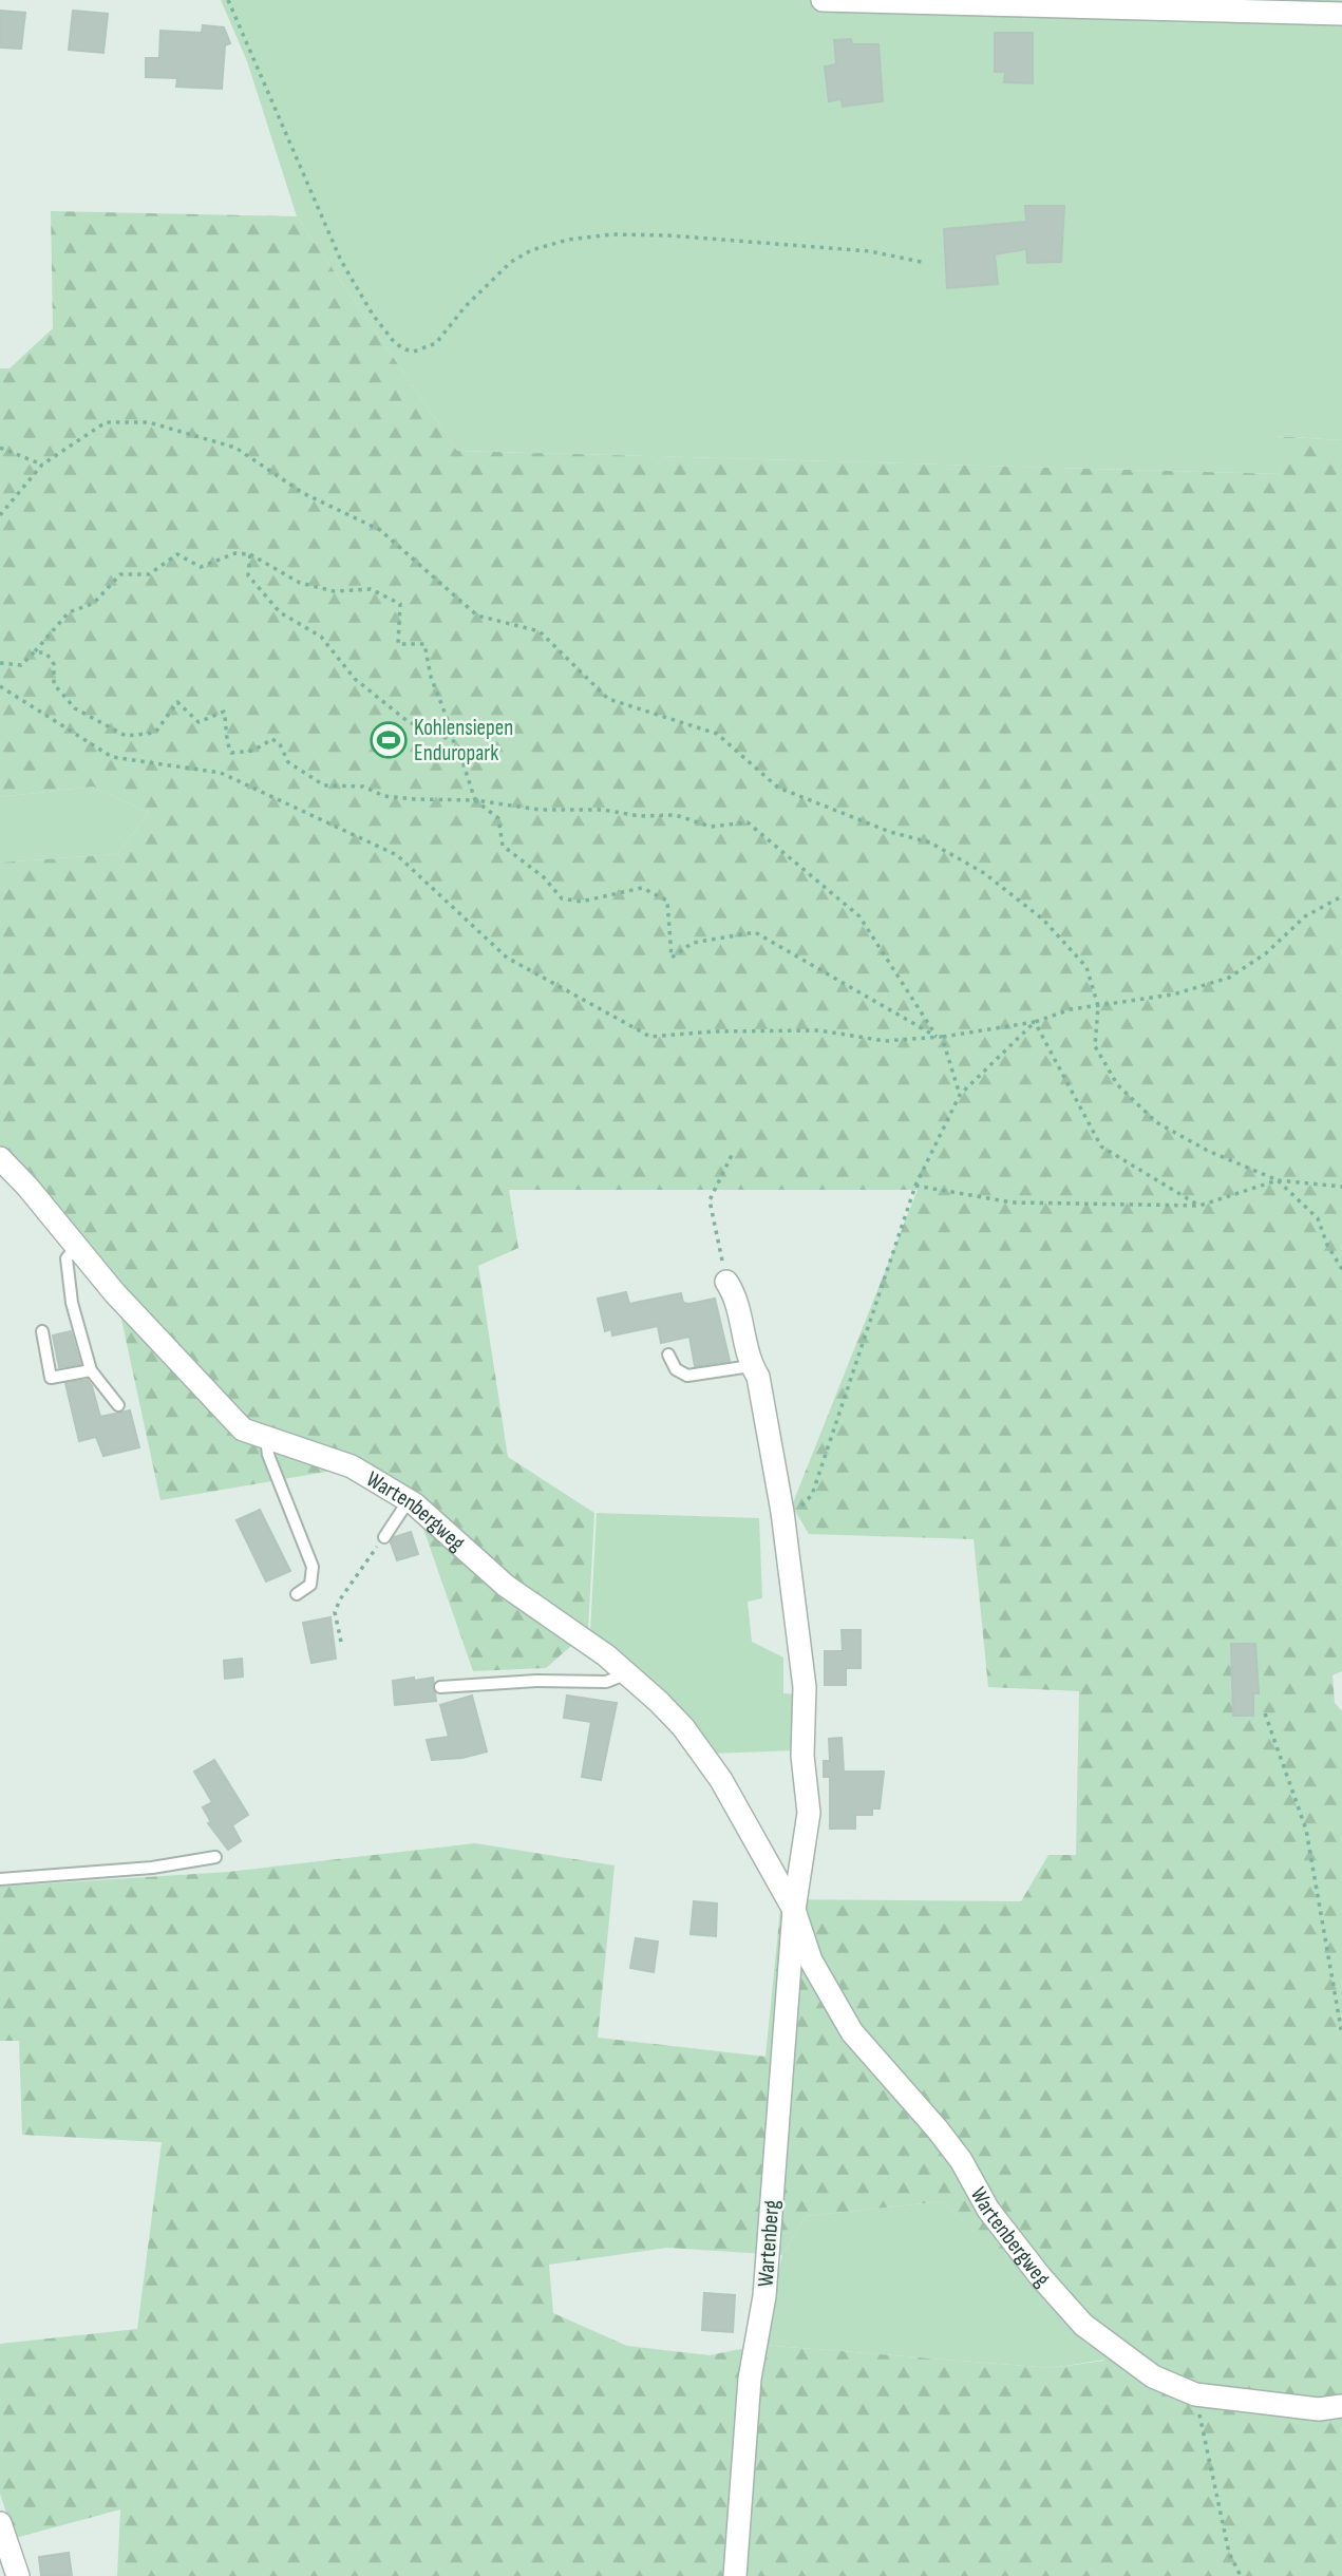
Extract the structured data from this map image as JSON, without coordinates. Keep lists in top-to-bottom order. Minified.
{"streets":{"street":["Wartenbergweg","Wartenberg"]},"crossings":[["Wartenbergweg","Wartenberg"]],"places":{"sports":["Kohlensiepen Enduropark"]}}
